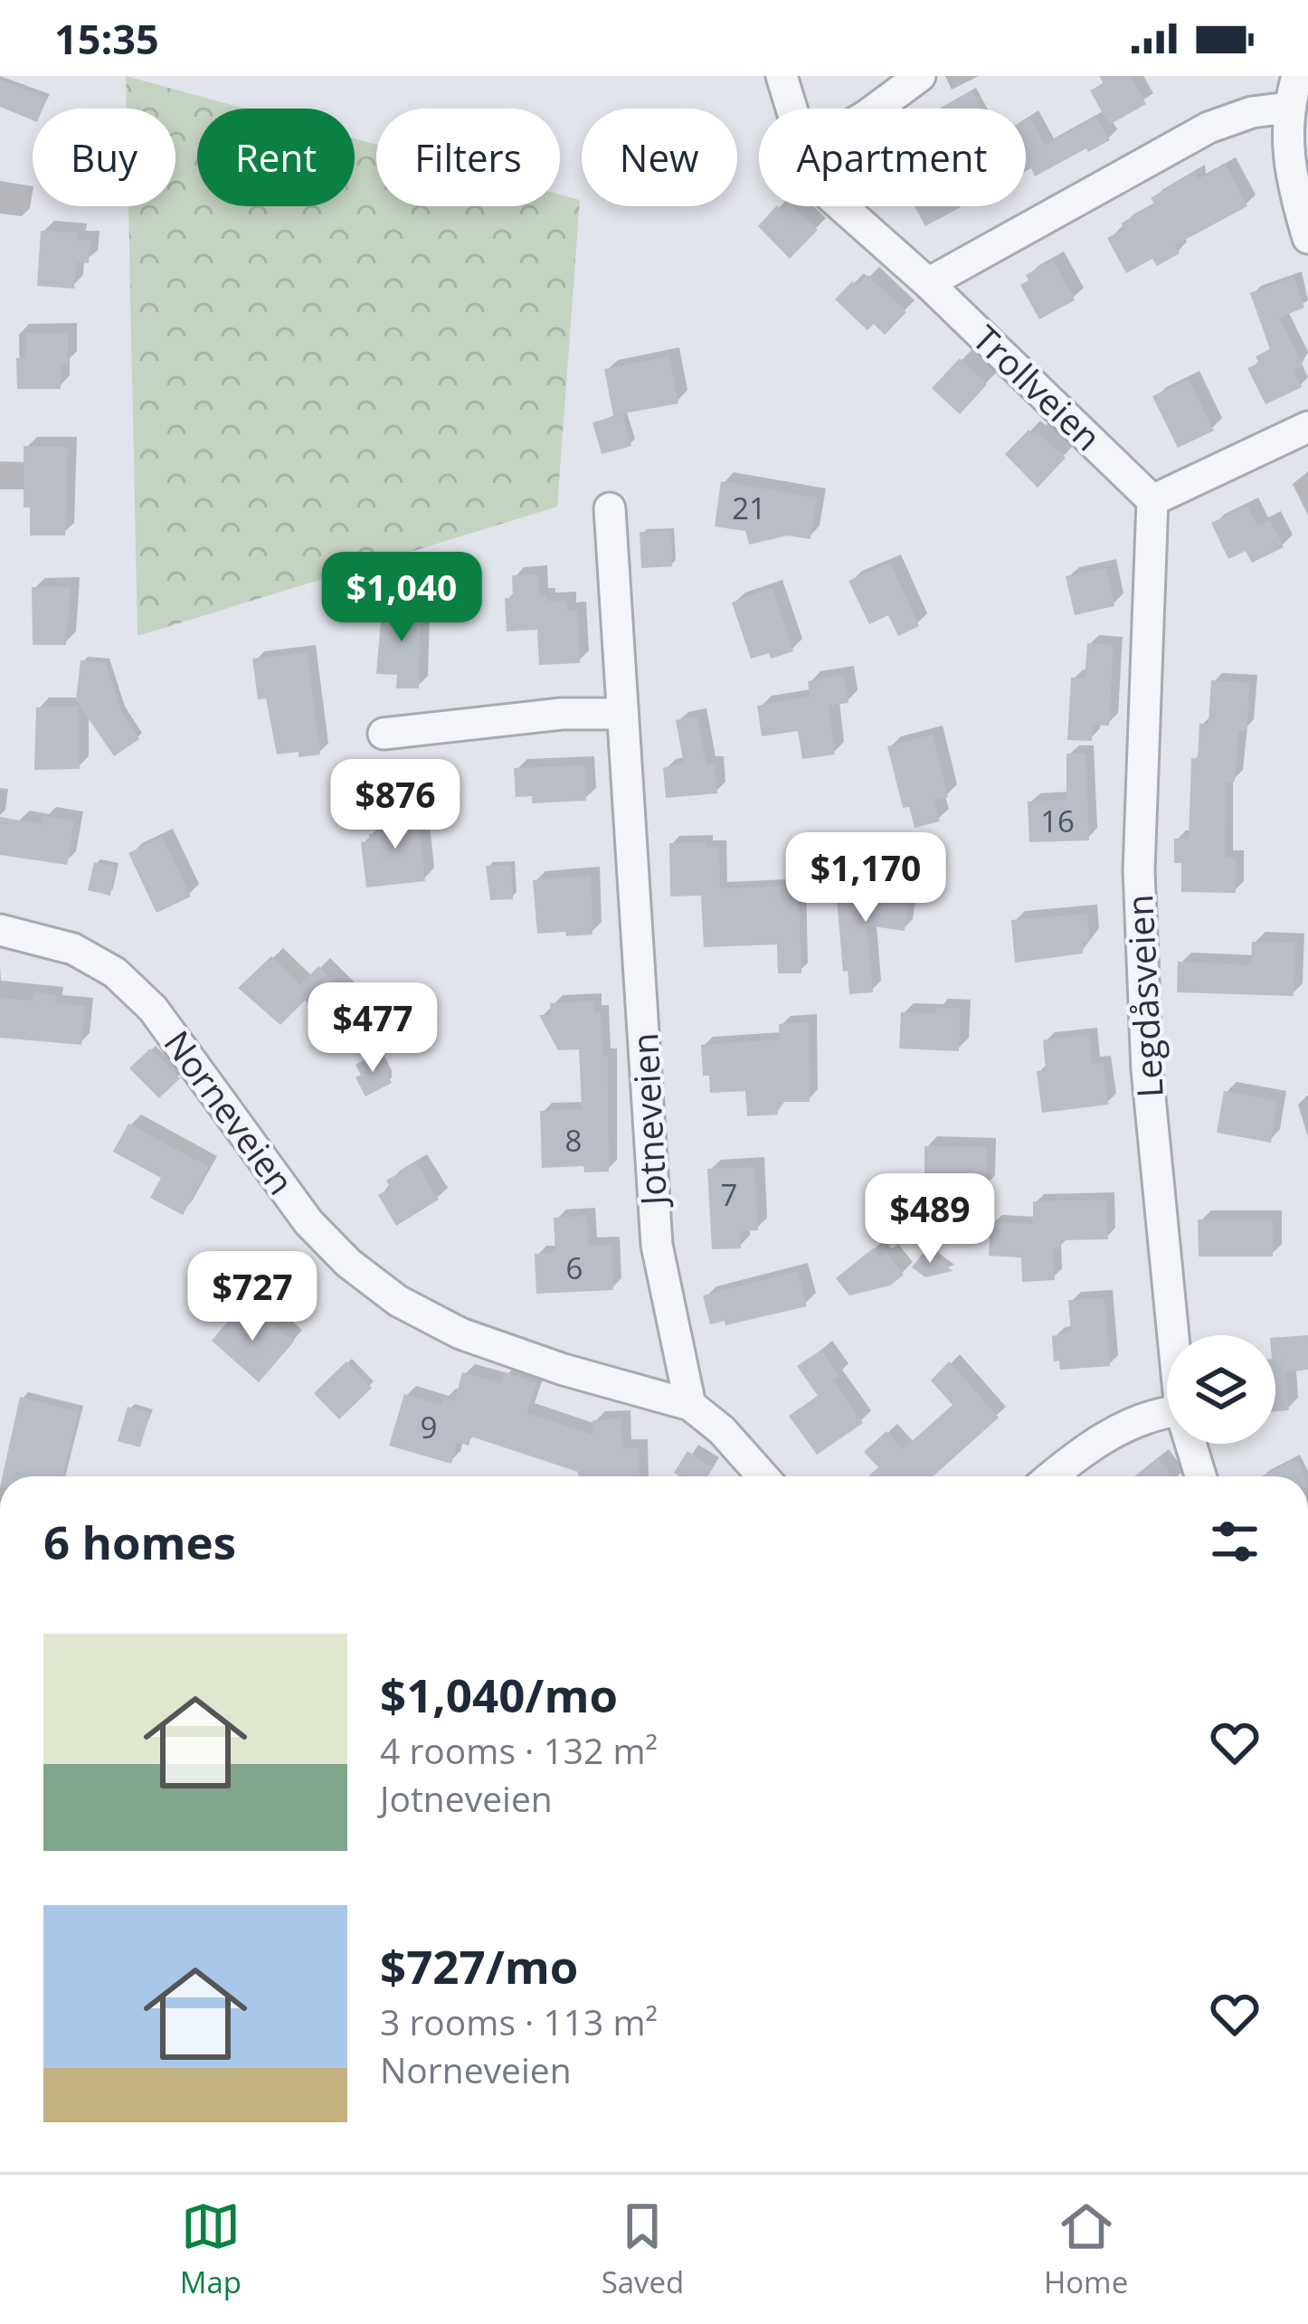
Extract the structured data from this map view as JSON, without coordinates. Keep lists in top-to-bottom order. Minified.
{"streets":{"street":["Trollveien","Legdåsveien","Norneveien","Jotneveien"]},"crossings":[["Trollveien","Legdåsveien"],["Norneveien","Jotneveien"]],"house_numbers":["21","16","8","7","6","9"],"page":{"status":"15:35","chip":["Buy","Rent","Filters","New","Apartment"],"price":["$1,040","$876","$1,170","$477","$489","$727"],"heading":"6 homes","list":[{"name":"$1,040/mo","note":"4 rooms · 132 m² · Jotneveien"},{"name":"$727/mo","note":"3 rooms · 113 m² · Norneveien"}],"tabs":["Map","Saved","Home"]}}
